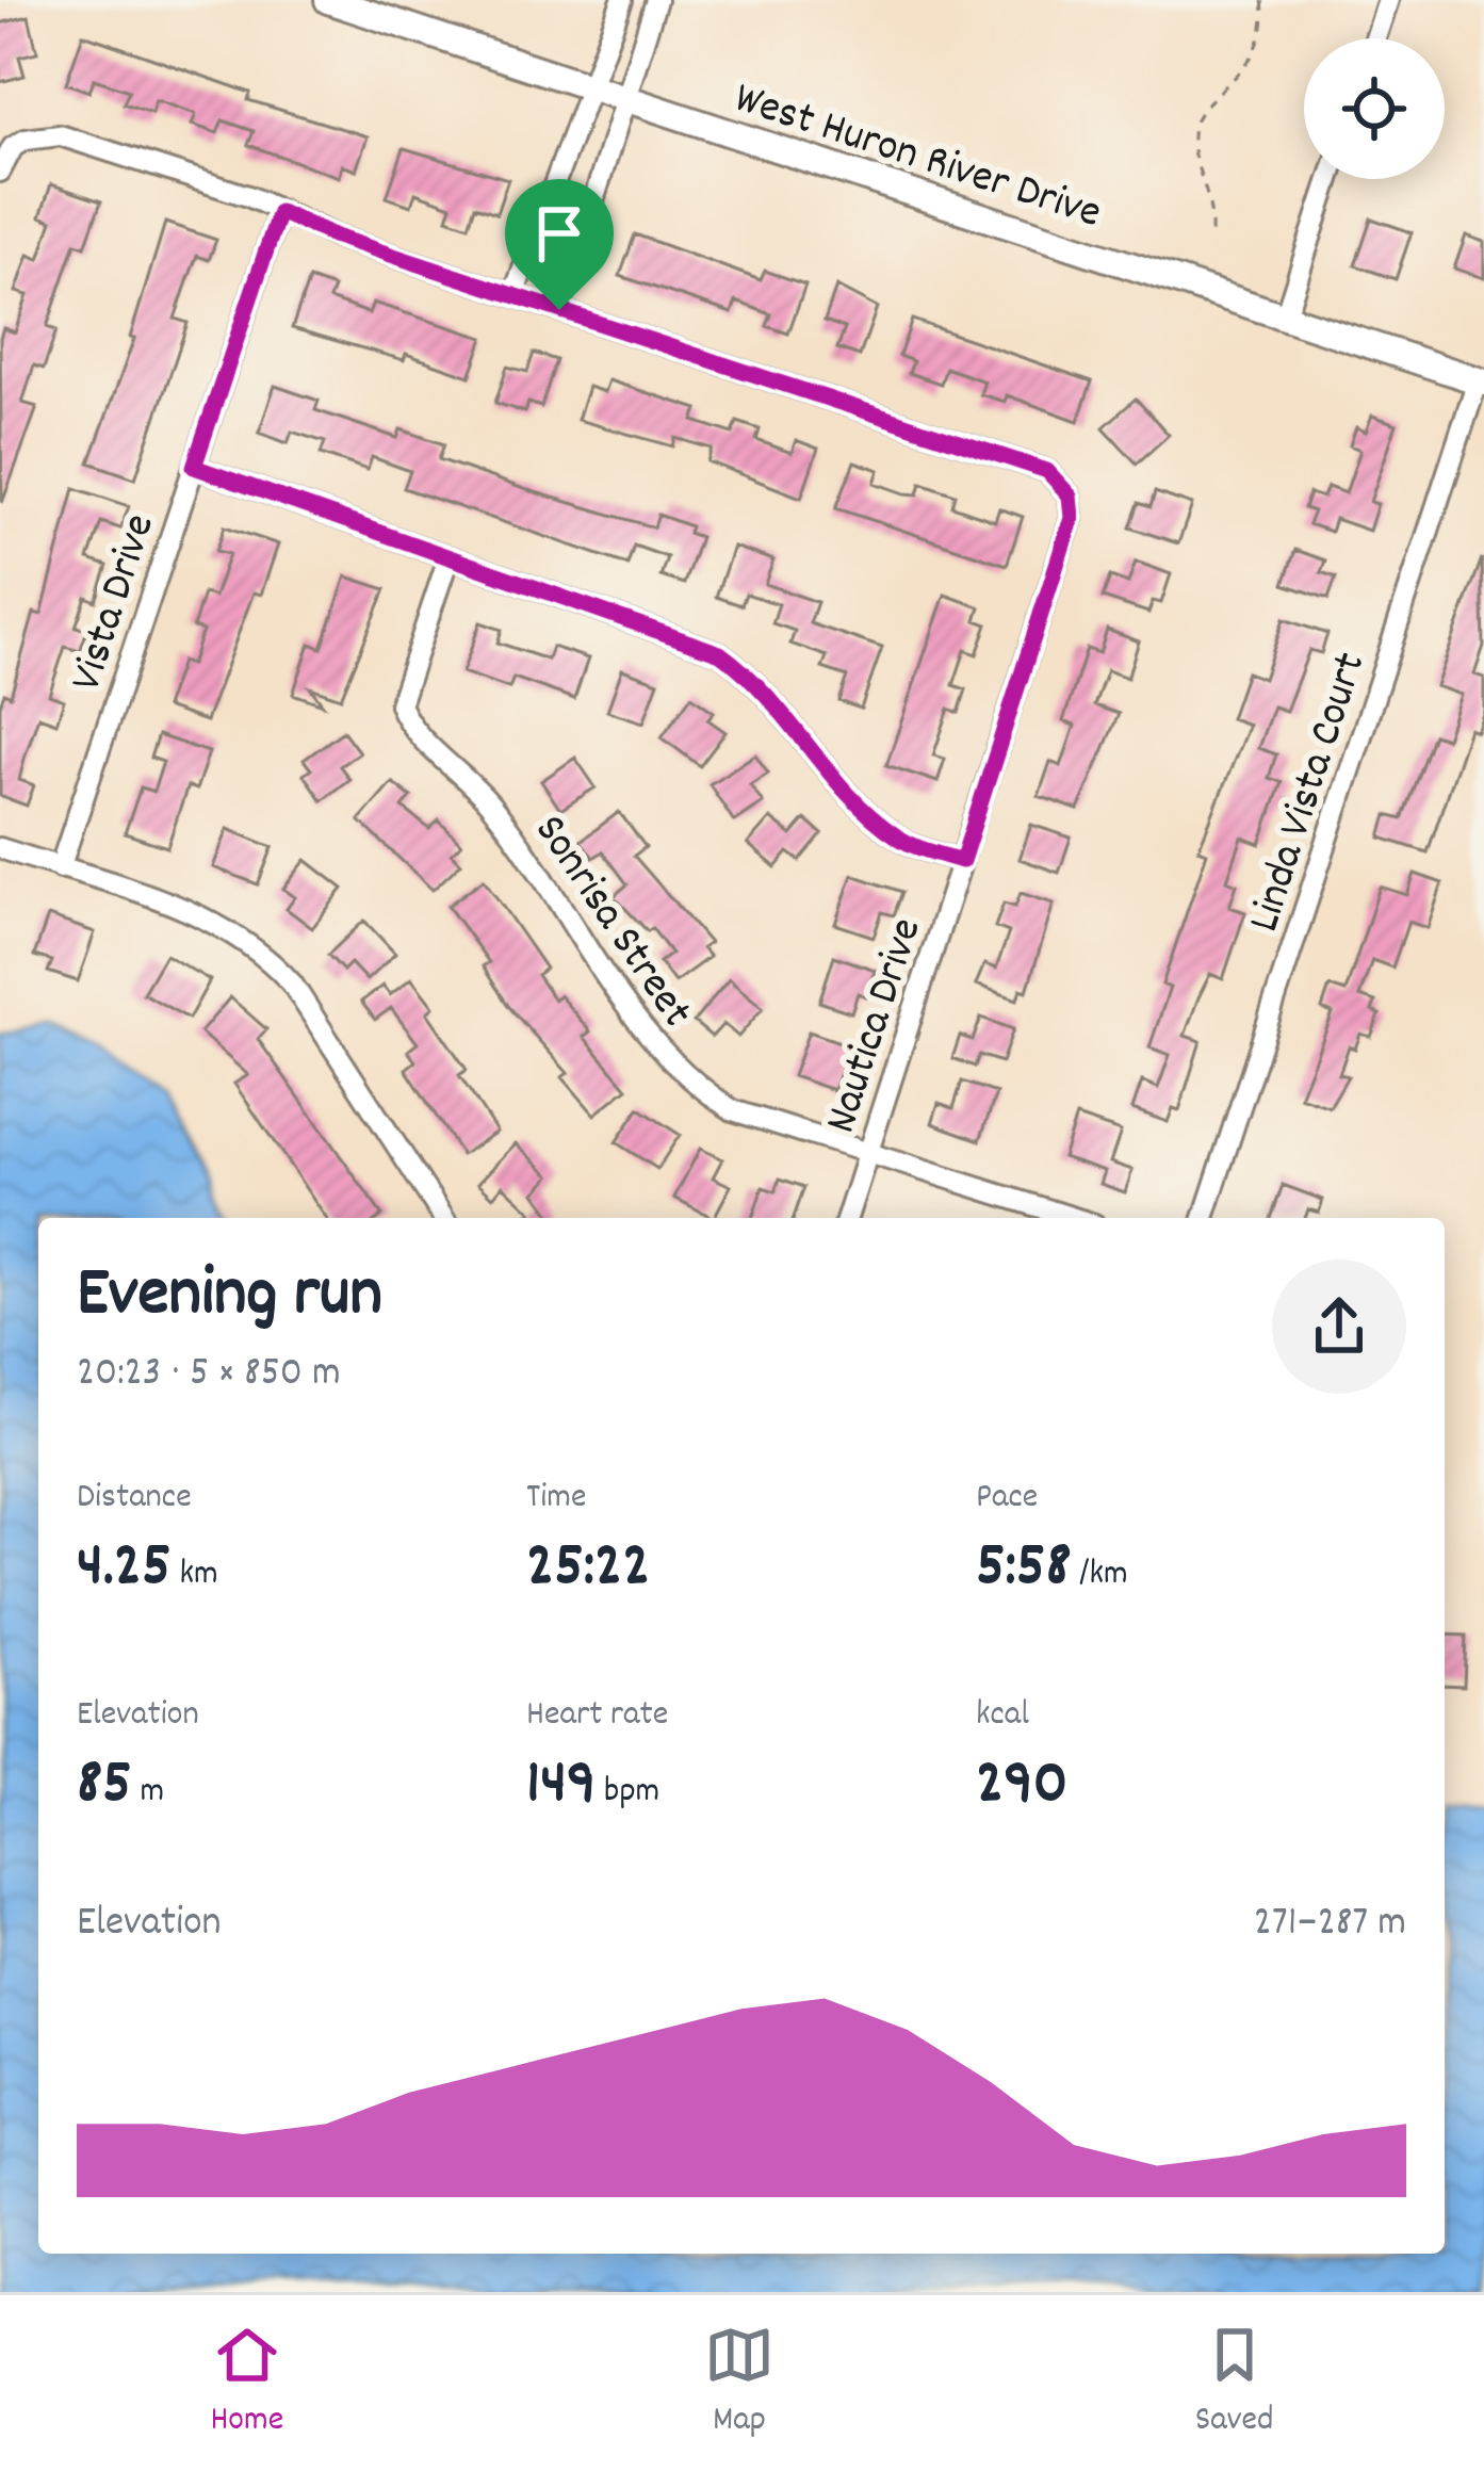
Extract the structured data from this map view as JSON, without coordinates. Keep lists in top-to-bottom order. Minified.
{"streets":{"main road":["West Huron River Drive"],"street":["Vista Drive","Linda Vista Court","Sonrisa Street","Nautica Drive"]},"crossings":[["West Huron River Drive","Linda Vista Court"],["Sonrisa Street","Nautica Drive"]],"page":{"heading":["Evening run","20:23 · 5 × 850 m"],"stats":[["Distance","4.25 km"],["Time","25:22"],["Pace","5:58 /km"],["Elevation","85 m"],["Heart rate","149 bpm"],["kcal","290"]],"chart":["Elevation","271–287 m"],"tabs":["Home","Map","Saved"]}}
